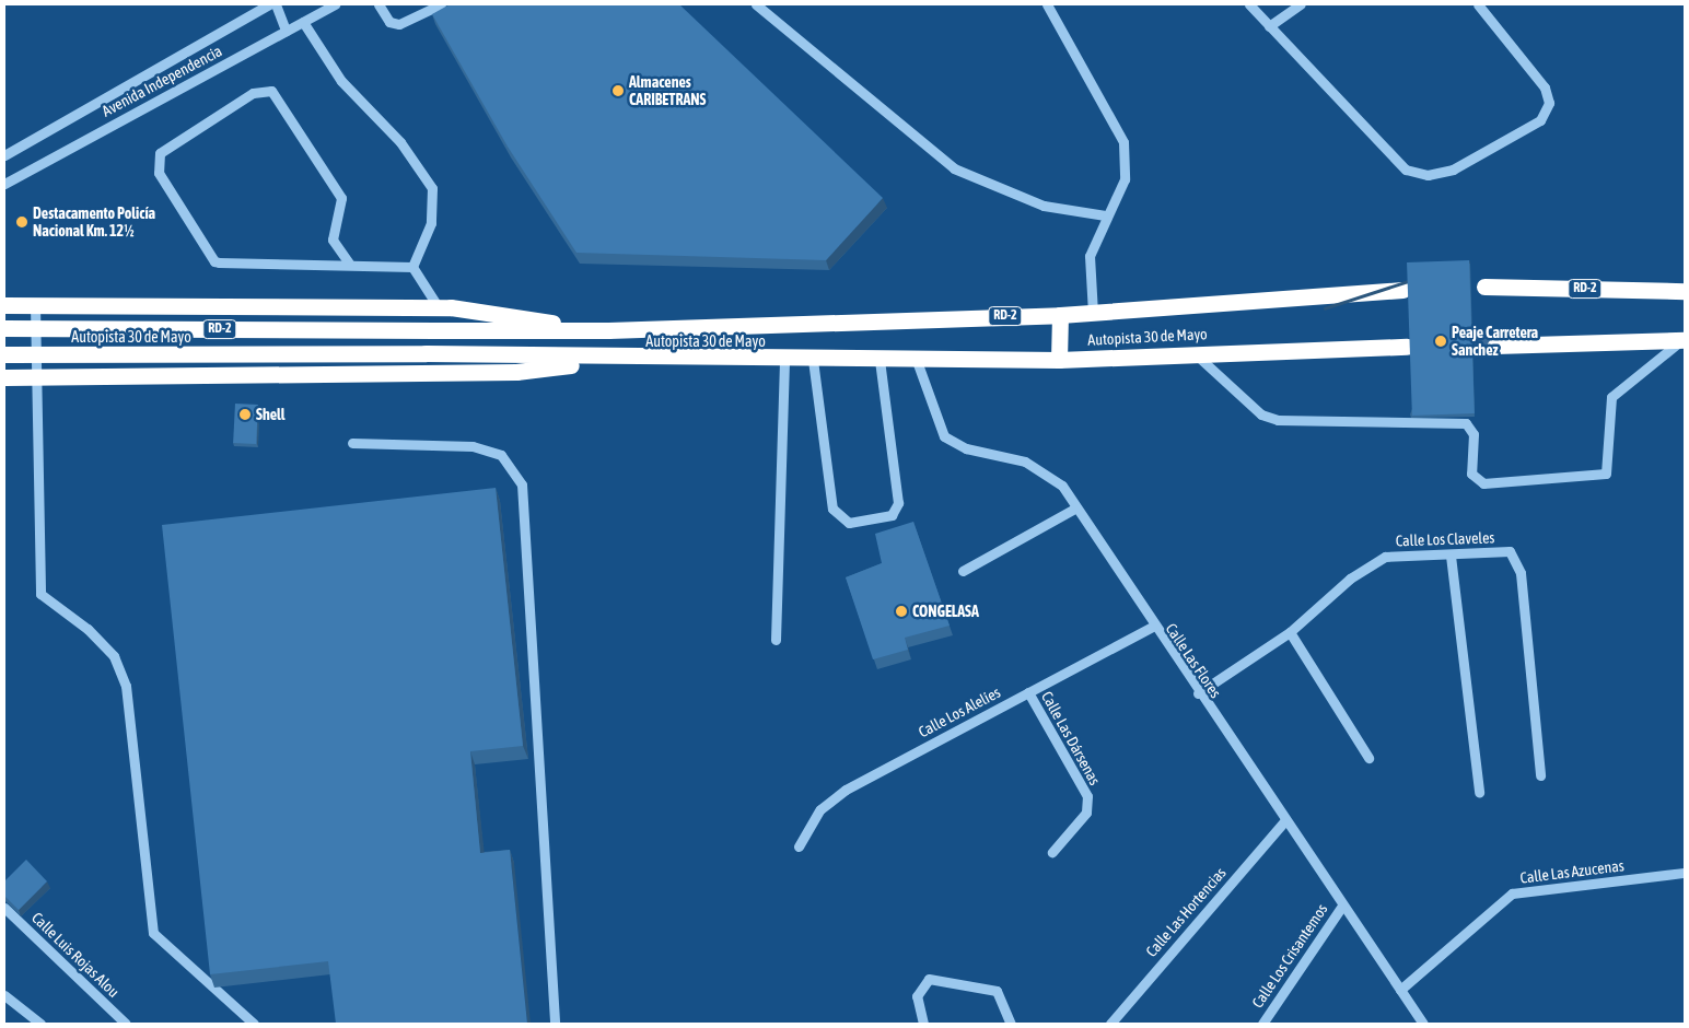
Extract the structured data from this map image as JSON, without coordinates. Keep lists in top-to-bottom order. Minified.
{"streets":{"highway":["RD-2","Autopista 30 de Mayo"],"street":["Avenida Independencia","Calle Los Claveles","Calle Las Flores","Calle Los Alelíes","Calle Las Dársenas","Calle Las Azucenas","Calle Las Hortencias","Calle Luis Rojas Alou","Calle Los Crisantemos"]},"crossings":[["Autopista 30 de Mayo","Calle Las Flores"],["Calle Los Claveles","Calle Las Flores"],["Calle Las Flores","Calle Los Alelíes"],["Calle Las Flores","Calle Las Azucenas"],["Calle Las Flores","Calle Las Hortencias"],["Calle Las Flores","Calle Los Crisantemos"],["Calle Los Alelíes","Calle Las Dársenas"]],"places":["Almacenes CARIBETRANS","Destacamento Policía Nacional Km. 12½","Peaje Carretera Sanchez","Shell","CONGELASA"]}
